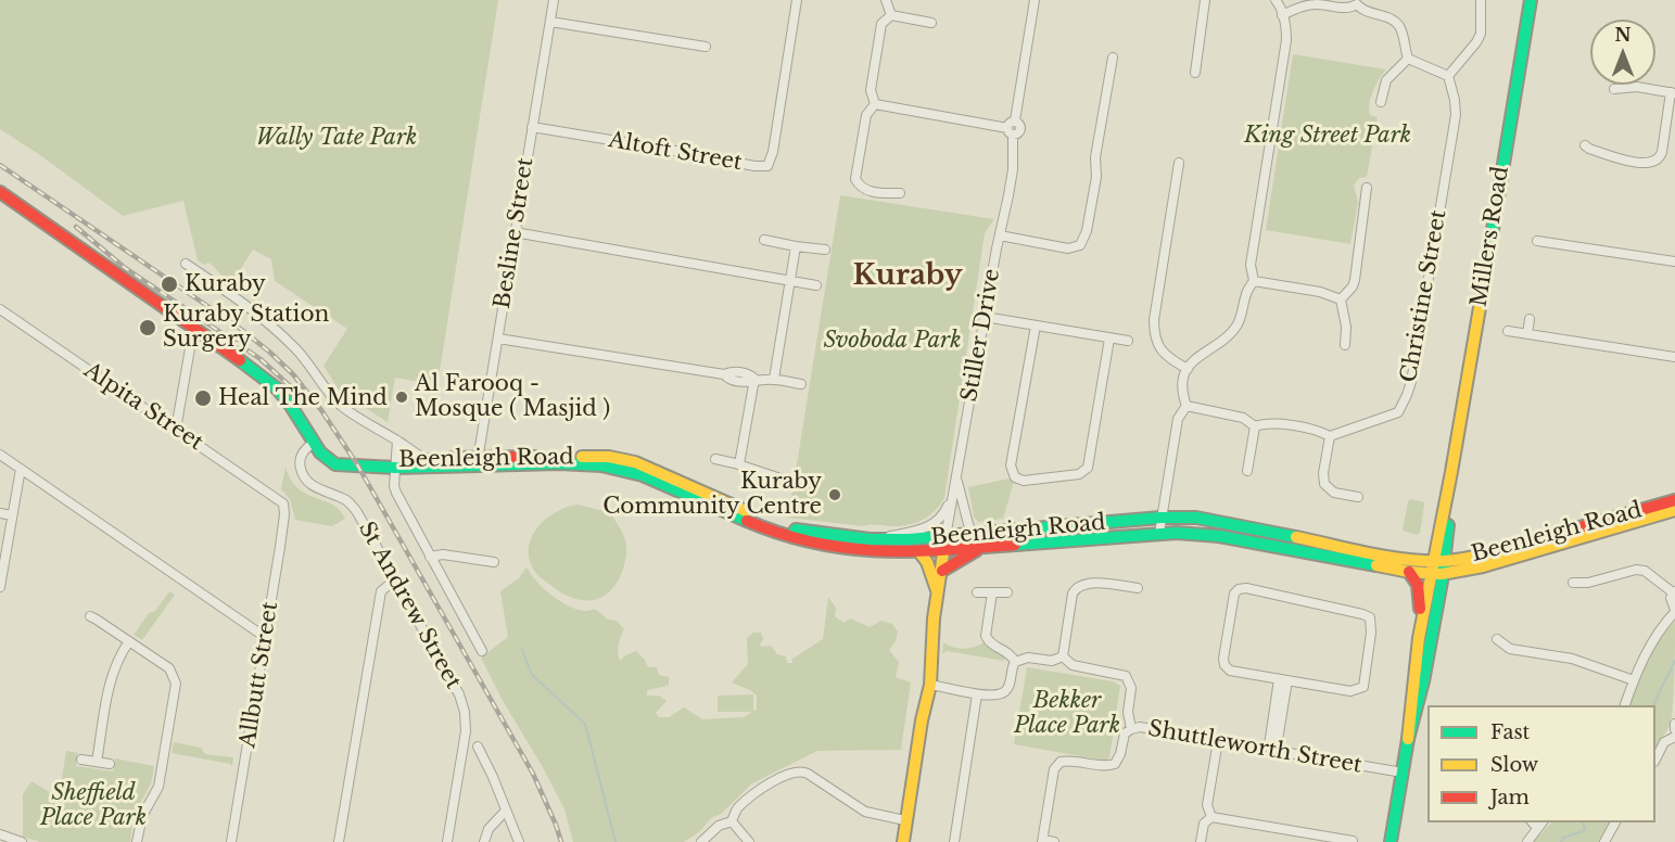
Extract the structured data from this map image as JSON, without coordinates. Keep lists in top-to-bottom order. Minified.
{"streets":{"main road":["Millers Road","Beenleigh Road"],"street":["Altoft Street","Besline Street","Christine Street","Stiller Drive","Alpita Street","St Andrew Street","Allbutt Street","Shuttleworth Street"]},"crossings":[["Altoft Street","Besline Street"],["Besline Street","Beenleigh Road"],["Millers Road","Beenleigh Road"],["Millers Road","Shuttleworth Street"],["Stiller Drive","Beenleigh Road"],["Alpita Street","Allbutt Street"],["Beenleigh Road","St Andrew Street"]],"districts":["Kuraby"],"parks":["King Street Park","Wally Tate Park","Svoboda Park","Bekker Place Park","Sheffield Place Park"],"places":["Kuraby","Kuraby Station Surgery","Al Farooq - Mosque ( Masjid )","Heal The Mind","Kuraby Community Centre"],"legend":["Fast","Slow","Jam"],"north":"top"}
